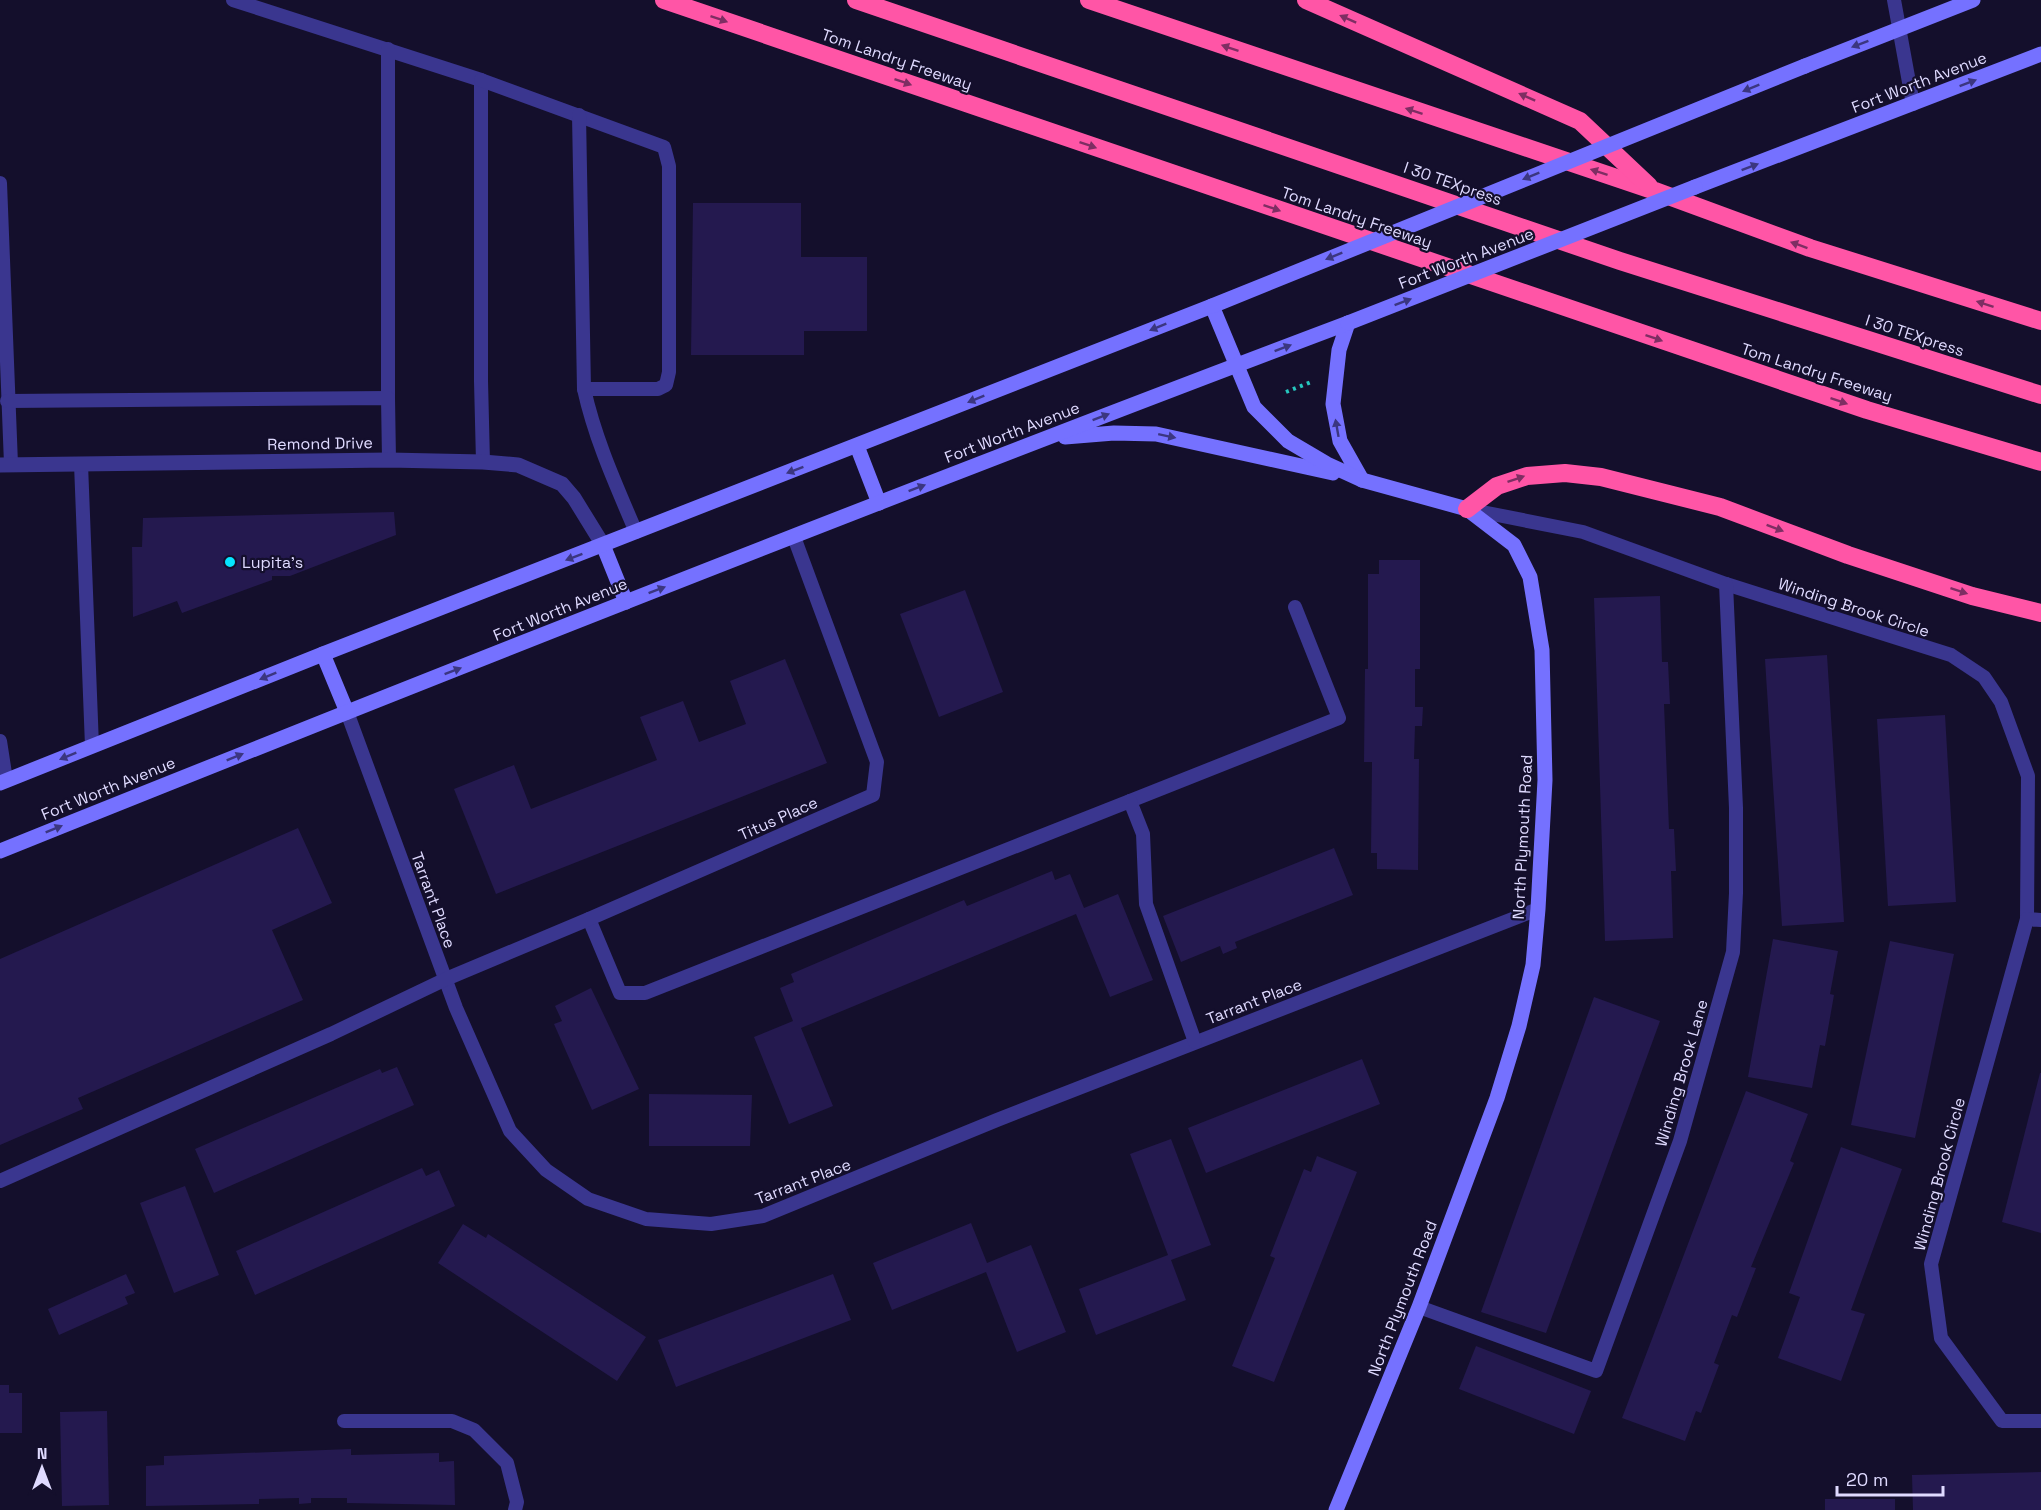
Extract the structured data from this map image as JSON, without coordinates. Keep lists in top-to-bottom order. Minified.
{"streets":{"highway":["Tom Landry Freeway","I 30 TEXpress"],"main road":["Fort Worth Avenue","North Plymouth Road"],"street":["Remond Drive"],"lane":["Winding Brook Circle","Titus Place","Tarrant Place","Winding Brook Lane"]},"crossings":[["Fort Worth Avenue","Titus Place"],["Fort Worth Avenue","North Plymouth Road"],["Fort Worth Avenue","Tarrant Place"],["Winding Brook Circle","North Plymouth Road"],["Winding Brook Circle","Winding Brook Lane"],["Titus Place","Tarrant Place"],["North Plymouth Road","Tarrant Place"],["North Plymouth Road","Winding Brook Lane"]],"places":["Lupita's"],"scale_bar":"20 m","north":"top"}
